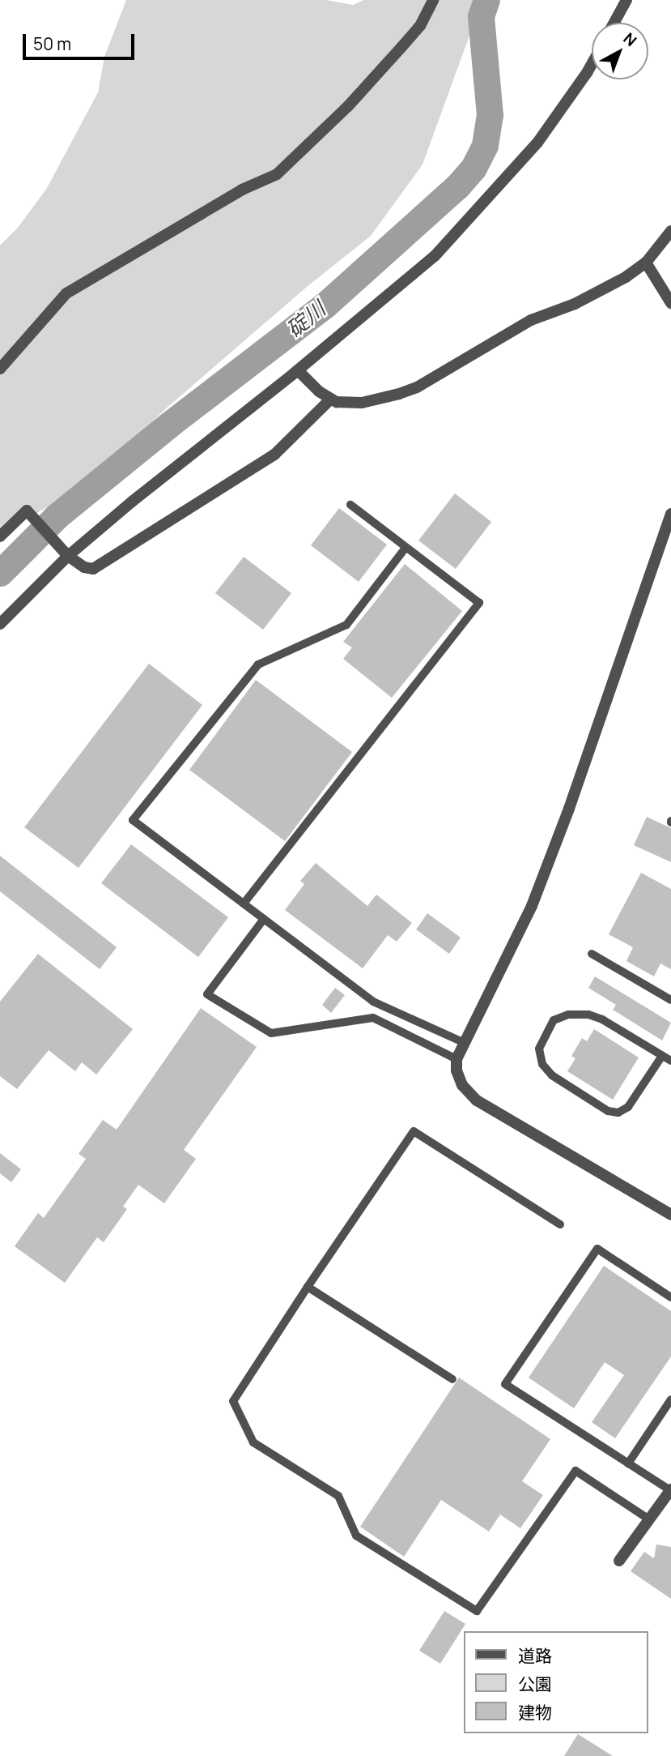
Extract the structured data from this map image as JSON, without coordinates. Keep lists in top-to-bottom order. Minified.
{"water":["碇川"],"legend":["道路","公園","建物"],"scale_bar":"50 m","north":"top right"}
